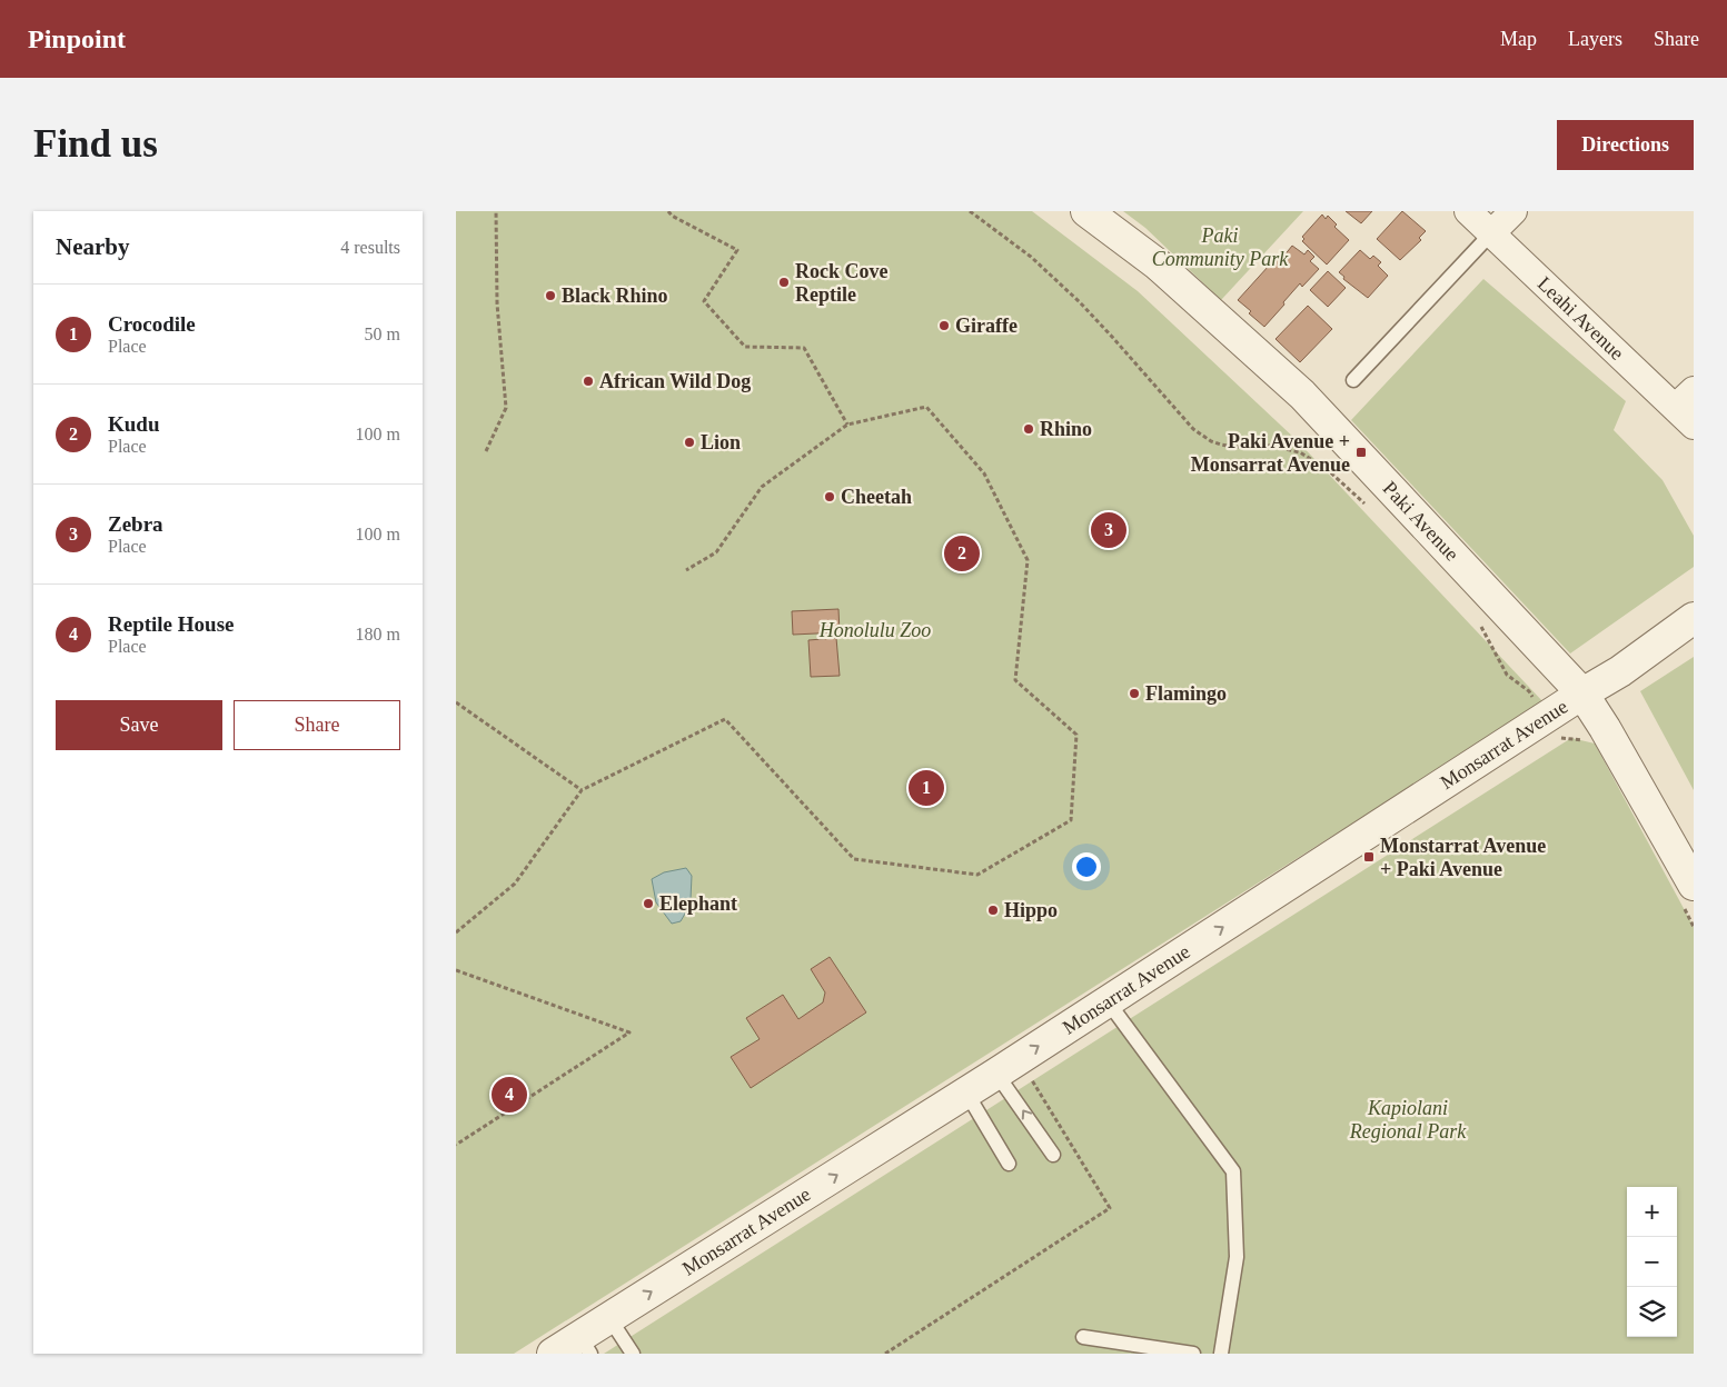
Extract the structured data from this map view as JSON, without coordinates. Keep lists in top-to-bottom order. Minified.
{"streets":{"street":["Leahi Avenue","Paki Avenue","Monsarrat Avenue"]},"crossings":[["Paki Avenue","Monsarrat Avenue"]],"one_way":["Monsarrat Avenue"],"parks":["Paki Community Park","Honolulu Zoo","Kapiolani Regional Park"],"places":{"other":["Rock Cove Reptile","Black Rhino","Giraffe","African Wild Dog","Rhino","Lion","Cheetah","Flamingo","Elephant","Hippo"],"transit":["Paki Avenue + Monsarrat Avenue","Monstarrat Avenue + Paki Avenue"]},"page":{"header":"Pinpoint","nav":["Map","Layers","Share"],"buttons":["Directions",["Save","Share"]],"title":"Find us","heading":["Nearby","4 results"],"list":[{"mark":"1","name":"Crocodile","note":"Place","value":"50 m"},{"mark":"2","name":"Kudu","note":"Place","value":"100 m"},{"mark":"3","name":"Zebra","note":"Place","value":"100 m"},{"mark":"4","name":"Reptile House","note":"Place","value":"180 m"}],"pins":["3","2","1","4"],"map_buttons":["+","−"]}}
